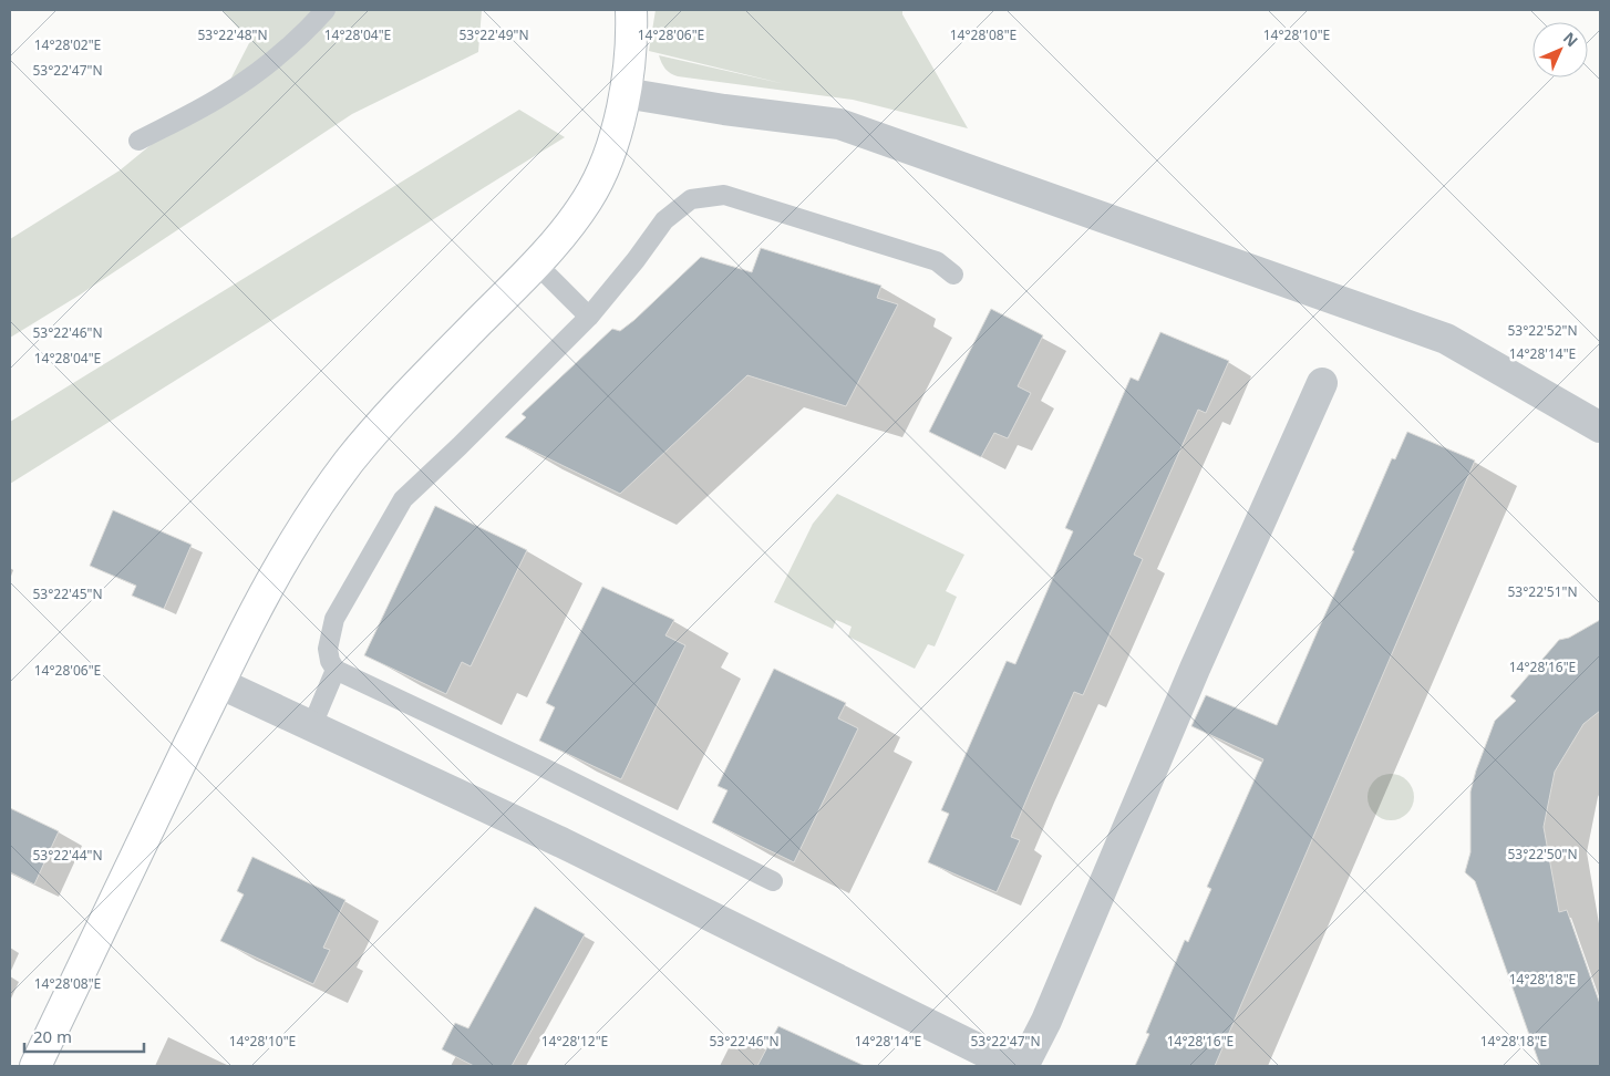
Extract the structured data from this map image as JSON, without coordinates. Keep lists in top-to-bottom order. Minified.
{"scale_bar":"20 m","north":"top right","coordinates":["53°22'48\"N","14°28'04\"E","53°22'49\"N","14°28'06\"E","14°28'08\"E","14°28'10\"E","14°28'02\"E","53°22'47\"N","53°22'52\"N","53°22'46\"N","14°28'14\"E","53°22'51\"N","53°22'45\"N","14°28'16\"E","53°22'50\"N","53°22'44\"N","14°28'18\"E","14°28'12\"E"]}
